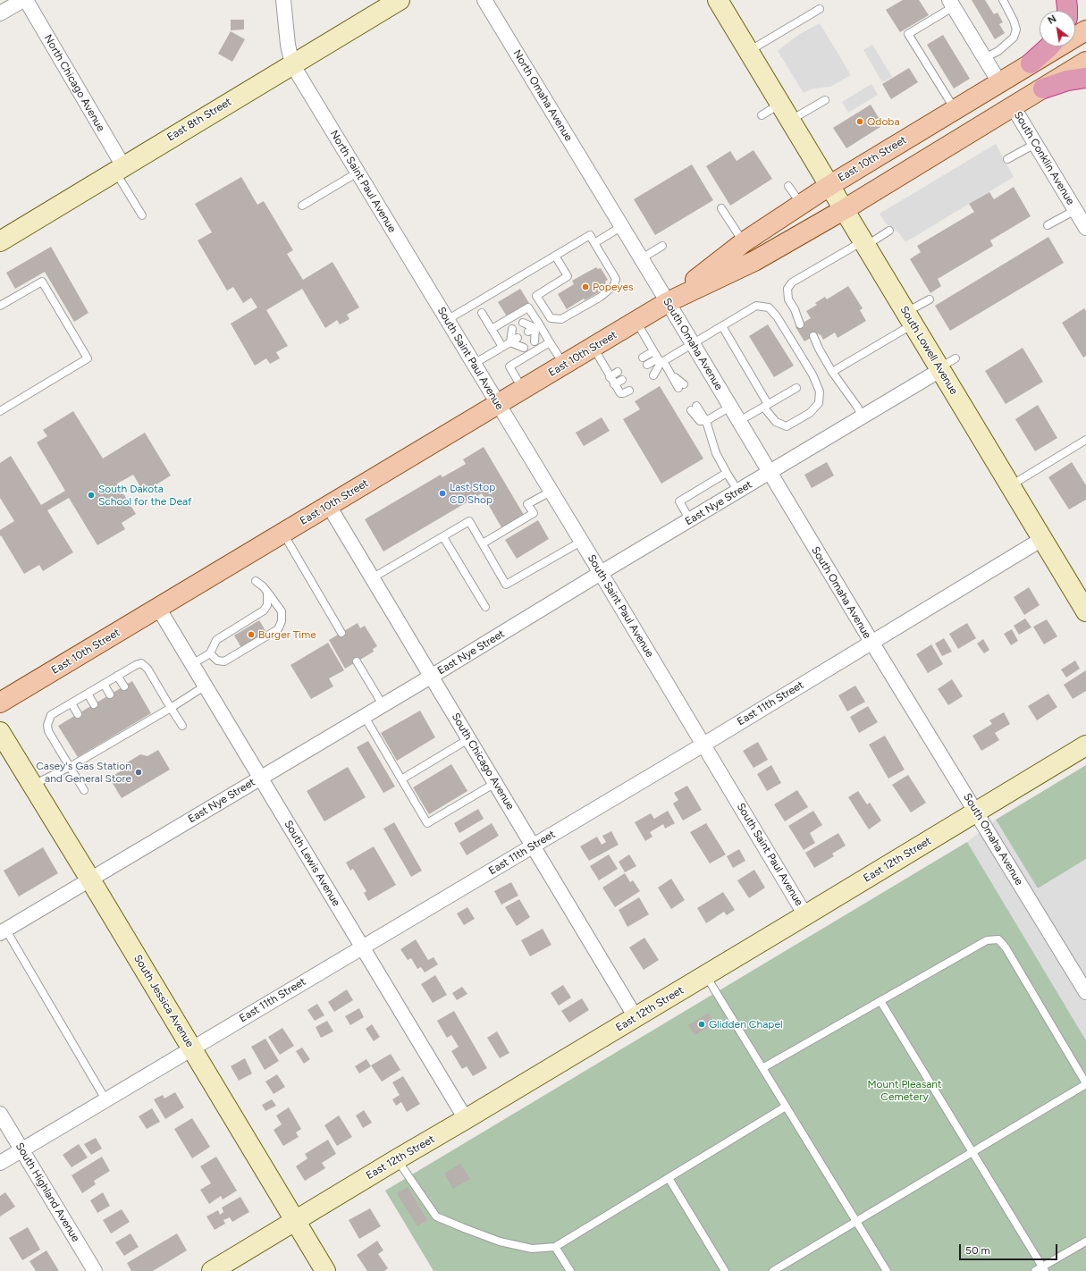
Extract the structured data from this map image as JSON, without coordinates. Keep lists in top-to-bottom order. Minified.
{"streets":{"main road":["East 10th Street"],"street":["North Chicago Avenue","North Omaha Avenue","East 8th Street","South Conklin Avenue","North Saint Paul Avenue","South Omaha Avenue","South Lowell Avenue","South Saint Paul Avenue","East Nye Street","East 11th Street","South Chicago Avenue","East 12th Street","South Lewis Avenue","South Jessica Avenue","South Highland Avenue"]},"crossings":[["North Chicago Avenue","East 8th Street"],["North Omaha Avenue","South Omaha Avenue"],["East 8th Street","North Saint Paul Avenue"],["South Conklin Avenue","East 10th Street"],["East 10th Street","South Omaha Avenue"],["East 10th Street","South Lowell Avenue"],["East 10th Street","South Saint Paul Avenue"],["East 10th Street","South Chicago Avenue"],["East 10th Street","South Lewis Avenue"],["North Saint Paul Avenue","South Saint Paul Avenue"],["South Omaha Avenue","East Nye Street"],["South Omaha Avenue","East 11th Street"],["South Omaha Avenue","East 12th Street"],["South Lowell Avenue","East Nye Street"],["South Lowell Avenue","East 11th Street"],["South Saint Paul Avenue","East Nye Street"],["South Saint Paul Avenue","East 11th Street"],["South Saint Paul Avenue","East 12th Street"],["East Nye Street","South Chicago Avenue"],["East Nye Street","South Lewis Avenue"],["East Nye Street","South Jessica Avenue"],["East 11th Street","South Chicago Avenue"],["East 11th Street","South Lewis Avenue"],["East 11th Street","South Jessica Avenue"],["East 11th Street","South Highland Avenue"],["South Chicago Avenue","East 12th Street"],["East 12th Street","South Lewis Avenue"],["East 12th Street","South Jessica Avenue"]],"parks":["Mount Pleasant Cemetery"],"places":["Qdoba","Popeyes","Last Stop CD Shop","South Dakota School for the Deaf","Burger Time","Casey's Gas Station and General Store","Glidden Chapel"],"scale_bar":"50 m","north":"top left"}
